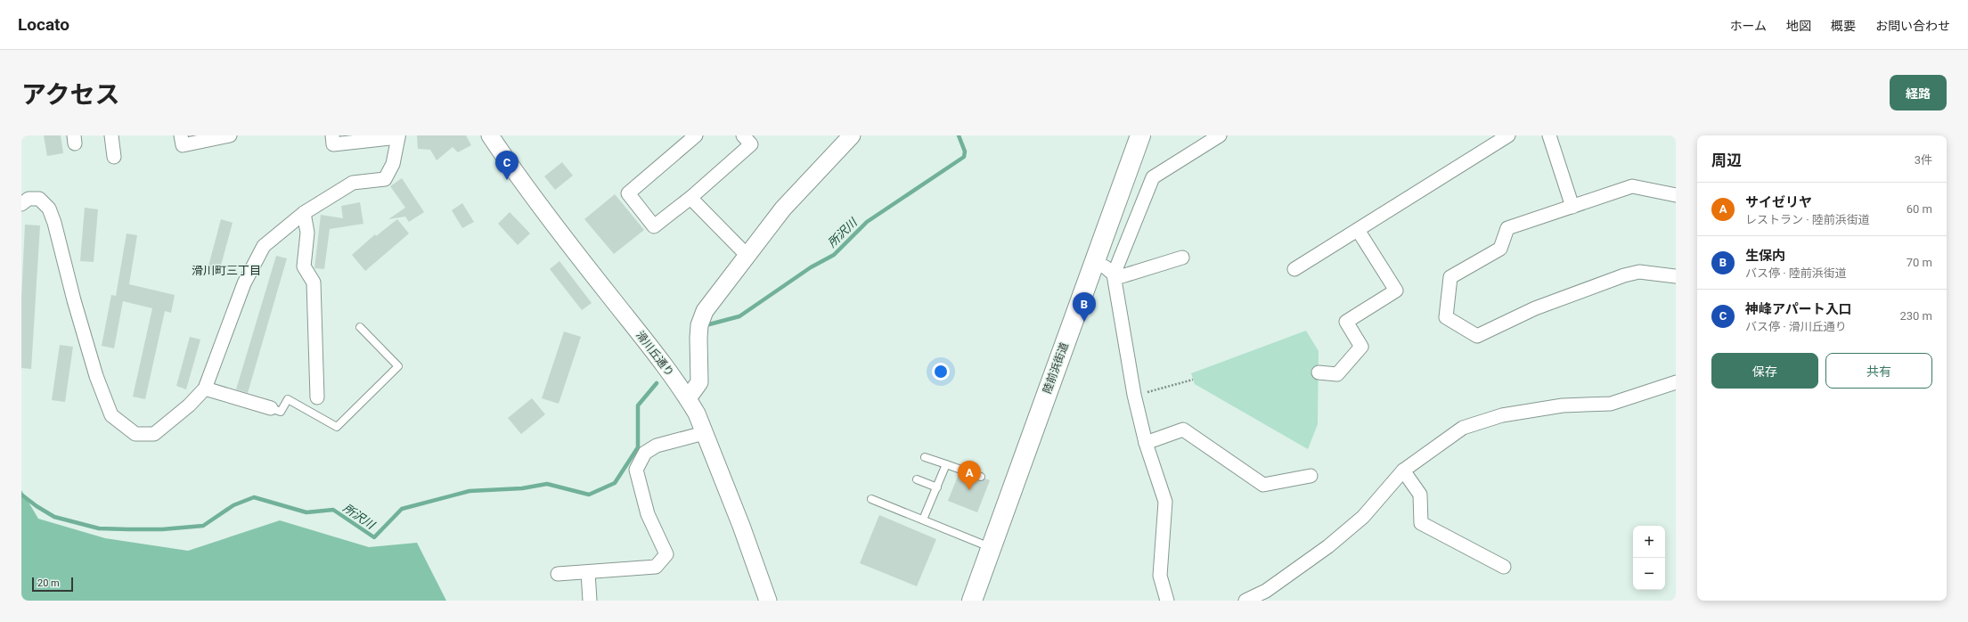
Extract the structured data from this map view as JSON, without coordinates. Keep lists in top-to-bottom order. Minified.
{"streets":{"highway":["陸前浜街道"],"street":["滑川丘通り"]},"districts":["滑川町三丁目"],"water":["所沢川"],"scale_bar":"20 m","page":{"header":"Locato","nav":["ホーム","地図","概要","お問い合わせ"],"title":"アクセス","buttons":["経路",["保存","共有"]],"heading":["周辺","3件"],"pins":["C","B","A"],"list":[{"mark":"A","name":"サイゼリヤ","note":"レストラン · 陸前浜街道","value":"60 m"},{"mark":"B","name":"生保内","note":"バス停 · 陸前浜街道","value":"70 m"},{"mark":"C","name":"神峰アパート入口","note":"バス停 · 滑川丘通り","value":"230 m"}],"map_buttons":["+","−"],"scale":"20 m"}}
